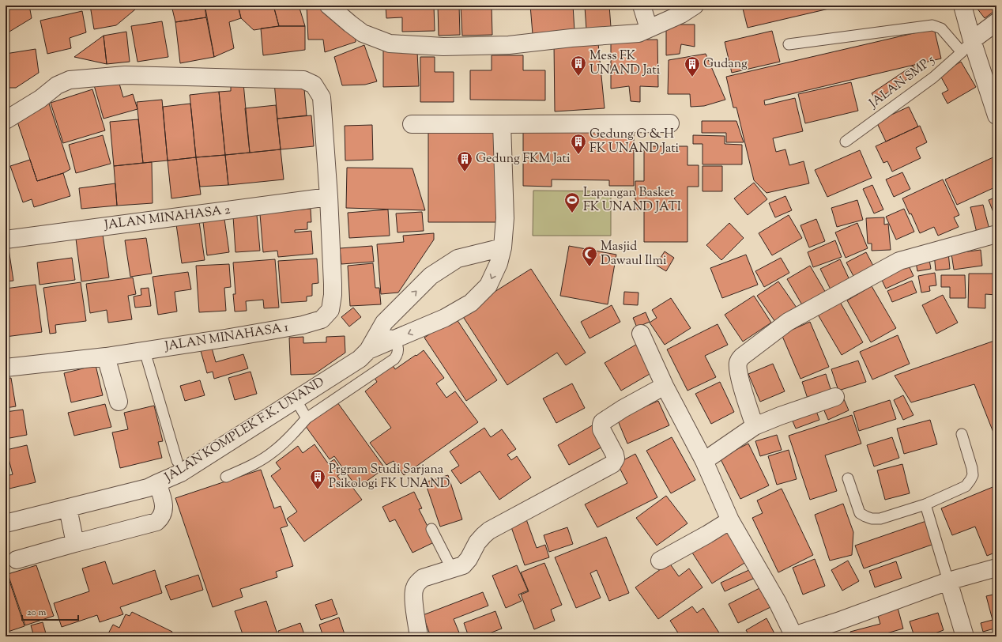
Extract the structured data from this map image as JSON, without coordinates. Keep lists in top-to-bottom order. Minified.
{"streets":{"street":["JALAN MINAHASA 2","JALAN MINAHASA 1","JALAN KOMPLEK F.K. UNAND"],"lane":["JALAN SMP 5"]},"crossings":[["JALAN MINAHASA 2","JALAN MINAHASA 1"]],"places":{"building":["Mess FK UNAND Jati","Gudang","Gedung G & H FK UNAND Jati","Gedung FKM Jati","Prgram Studi Sarjana Psikologi FK UNAND"],"sports":["Lapangan Basket FK UNAND JATI"],"mosque":["Masjid Dawaul Ilmi"]},"scale_bar":"20 m"}
